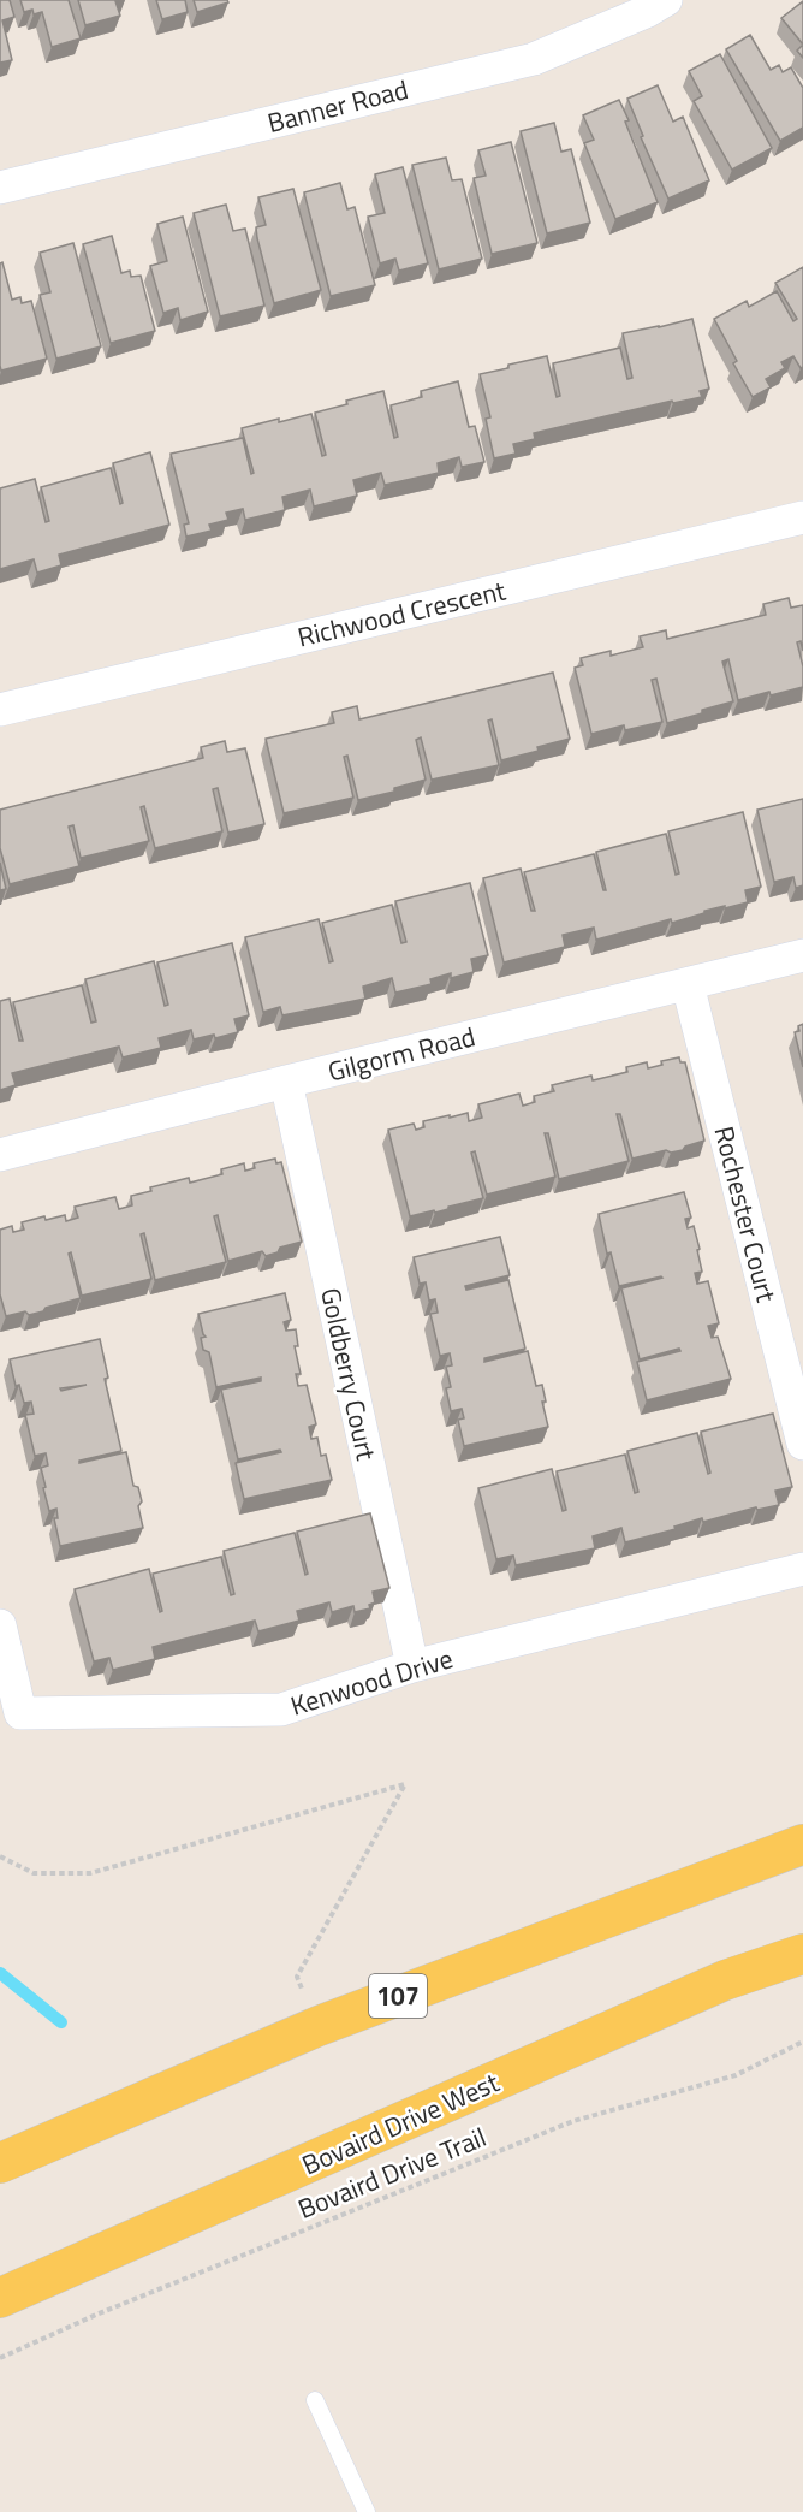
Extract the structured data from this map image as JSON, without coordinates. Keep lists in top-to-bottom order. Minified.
{"streets":{"main road":["107","Bovaird Drive West"],"street":["Banner Road","Richwood Crescent","Gilgorm Road","Rochester Court","Goldberry Court","Kenwood Drive"],"path":["Bovaird Drive Trail"]},"crossings":[["Gilgorm Road","Rochester Court"],["Gilgorm Road","Goldberry Court"],["Goldberry Court","Kenwood Drive"]]}
